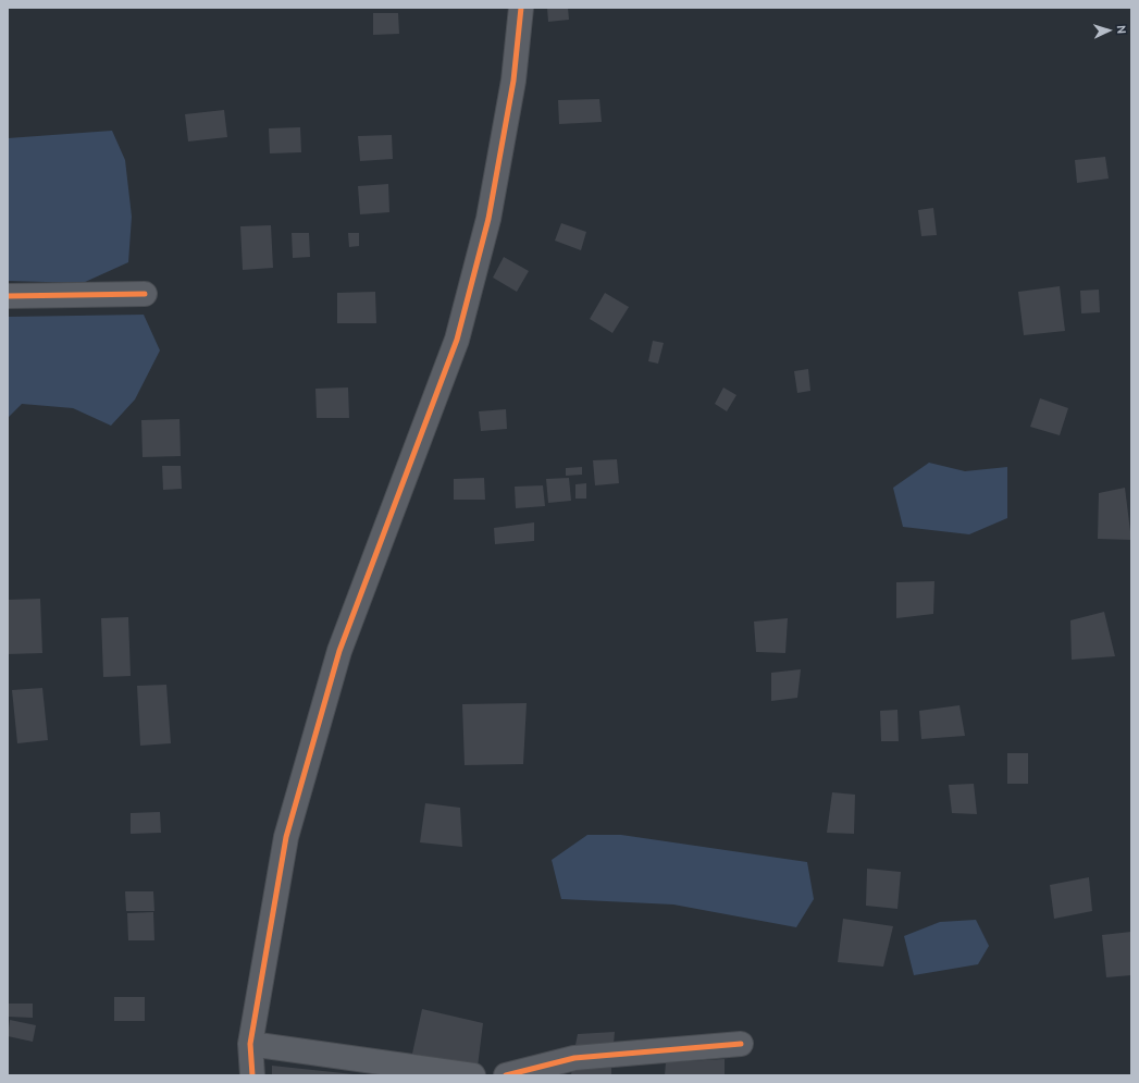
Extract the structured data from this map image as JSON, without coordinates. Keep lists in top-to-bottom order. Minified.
{"north":"right"}
